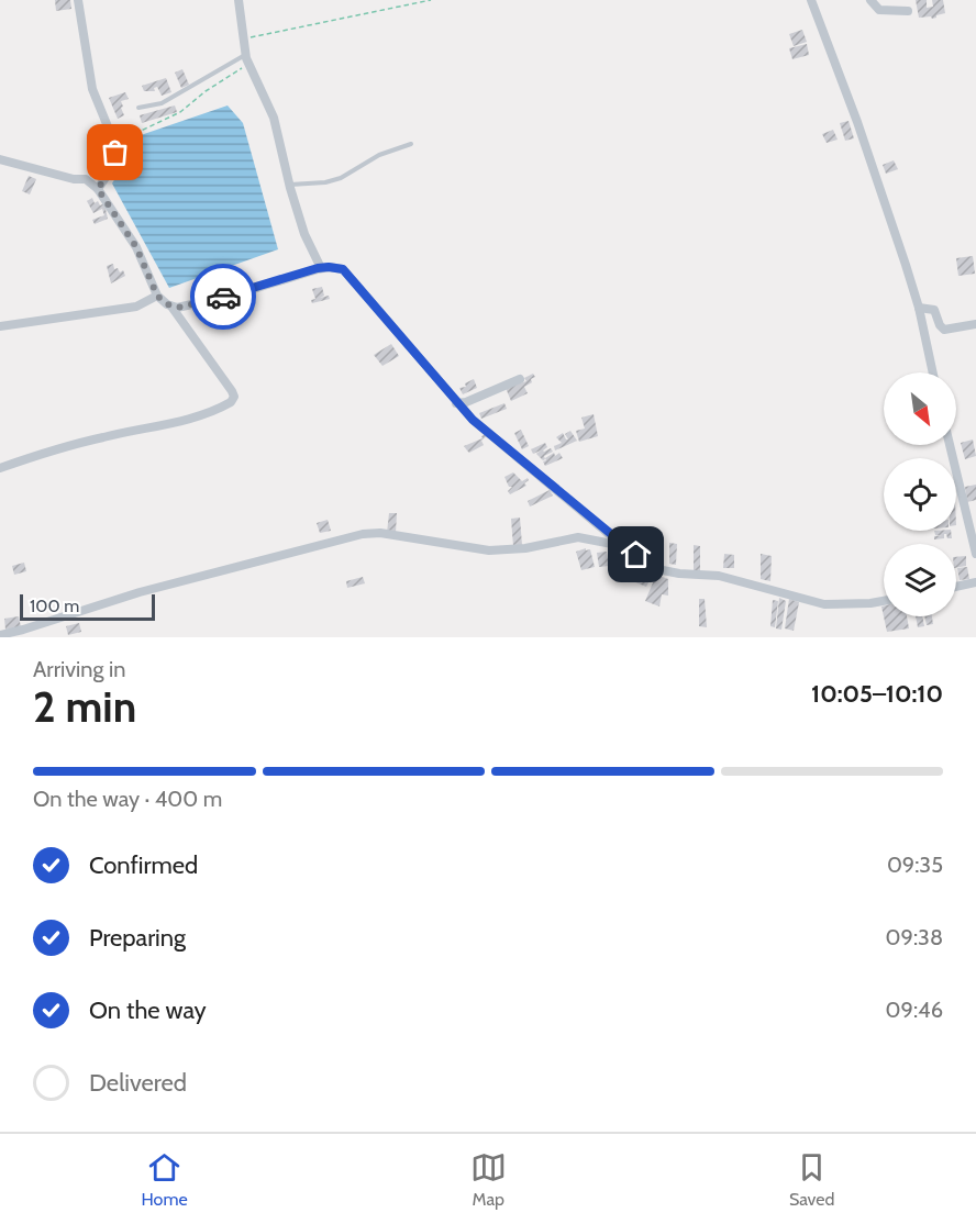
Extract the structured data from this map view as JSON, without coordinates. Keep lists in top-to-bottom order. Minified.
{"scale_bar":"100 m","north":"bottom right","page":{"scale":"100 m","heading":["2 min","Arriving in","10:05–10:10"],"bar":"On the way · 400 m","list":[["Confirmed","09:35"],["Preparing","09:38"],["On the way","09:46"],"Delivered"],"tabs":["Home","Map","Saved"]}}
